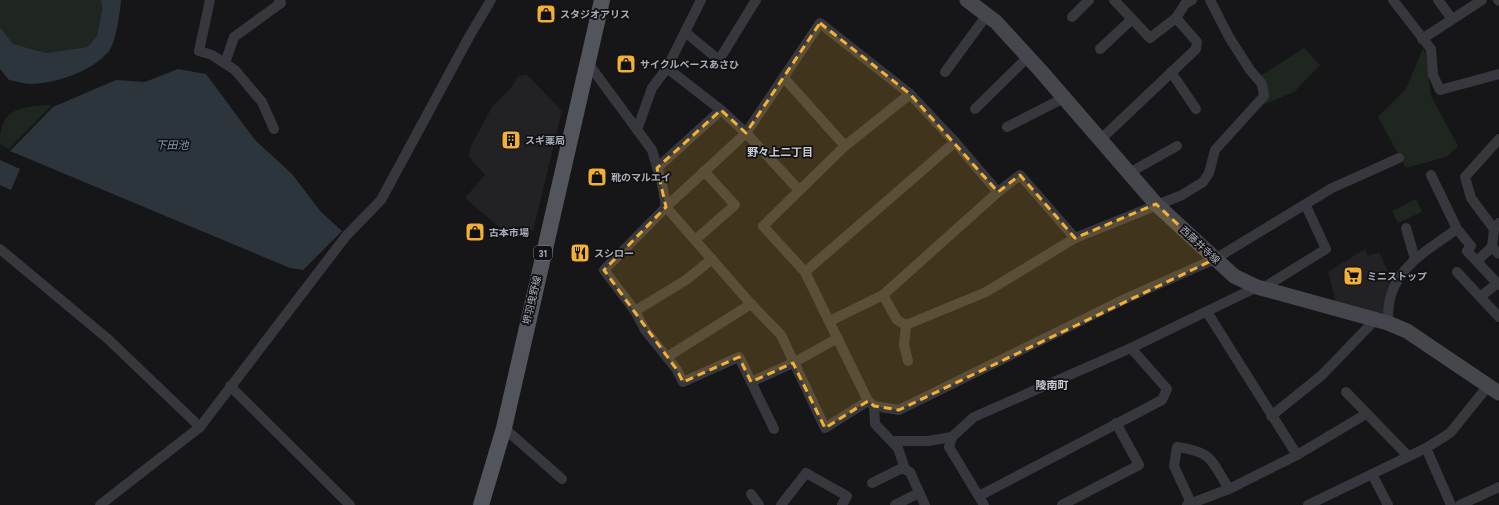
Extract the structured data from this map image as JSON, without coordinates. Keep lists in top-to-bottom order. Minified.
{"streets":{"main road":["西藤井寺線","31","堺羽曳野線"]},"districts":["野々上二丁目","陵南町"],"water":["下田池"],"places":{"shop":["スタジオアリス","サイクルベースあさひ","靴のマルエイ","古本市場"],"building":["スギ薬局"],"restaurant":["スシロー"],"supermarket":["ミニストップ"]}}
